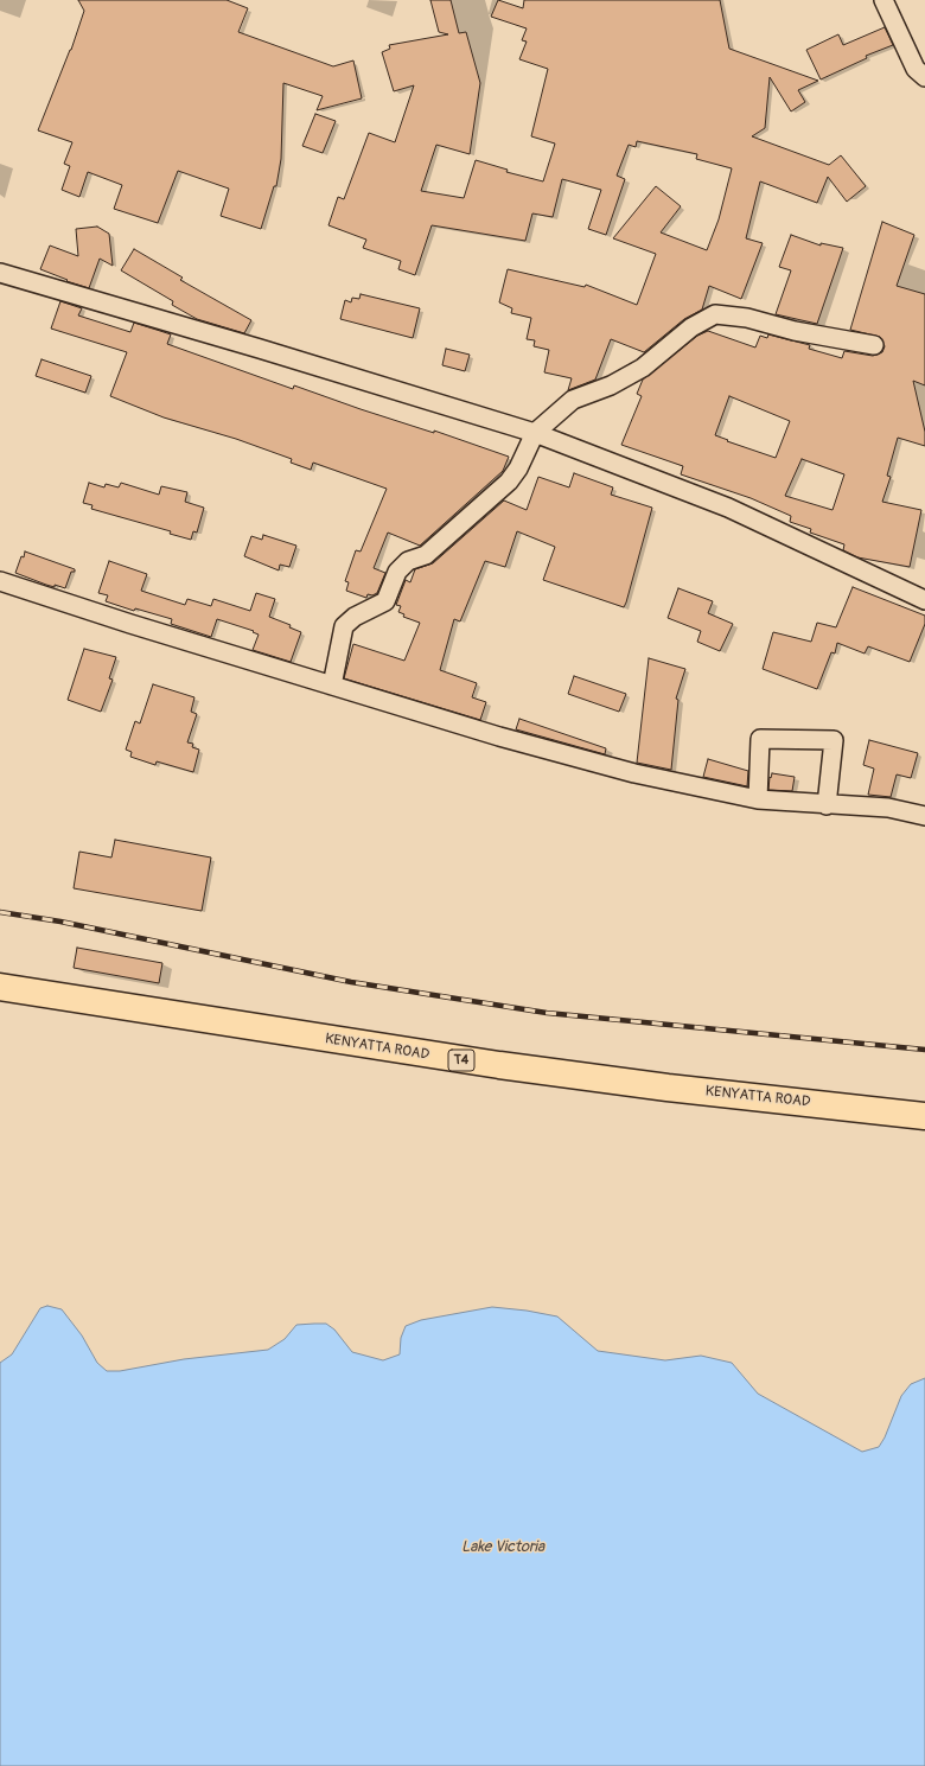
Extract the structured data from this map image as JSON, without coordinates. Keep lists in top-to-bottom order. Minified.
{"streets":{"highway":["KENYATTA ROAD","T4"]},"water":["Lake Victoria"]}
